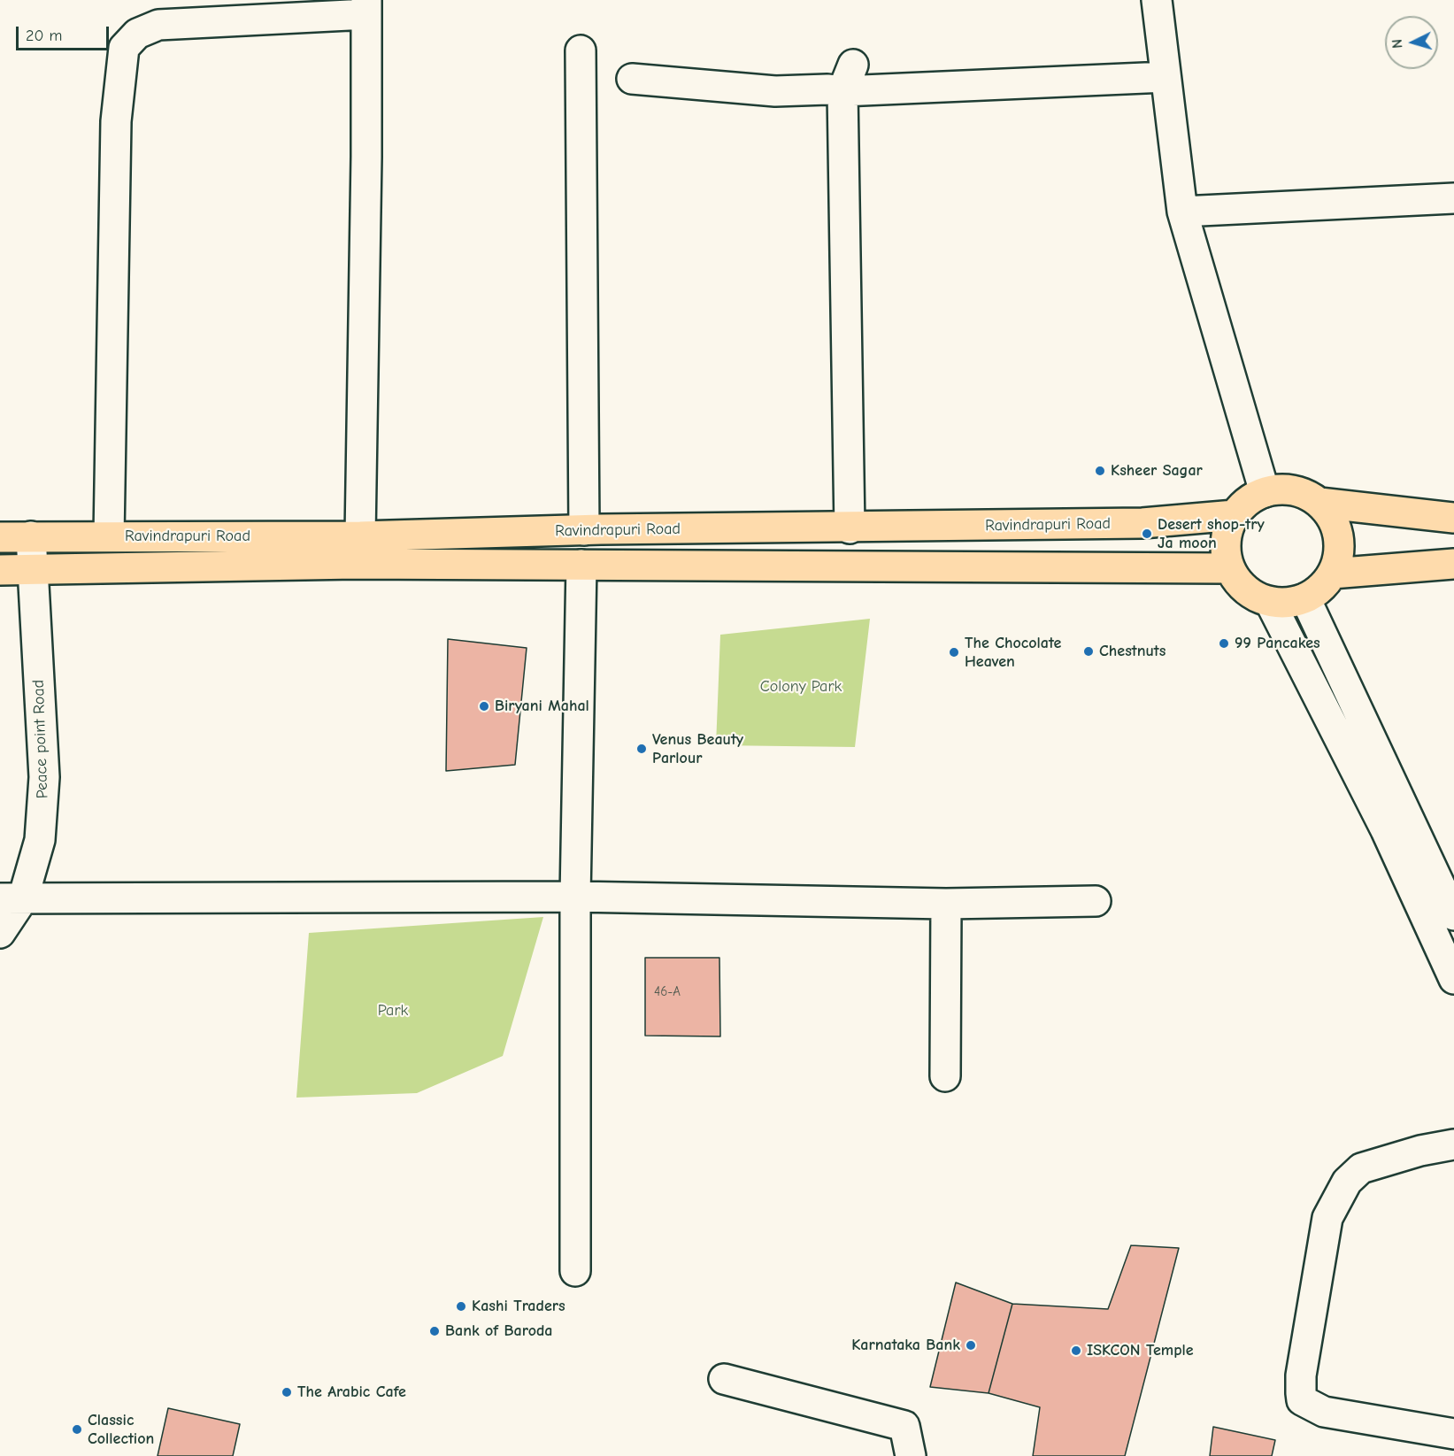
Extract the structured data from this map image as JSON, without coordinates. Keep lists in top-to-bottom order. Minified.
{"streets":{"main road":["Ravindrapuri Road"],"street":["Peace point Road"]},"crossings":[["Ravindrapuri Road","Peace point Road"]],"parks":["Colony Park","Park"],"places":["Ksheer Sagar","Desert shop-try Ja moon","99 Pancakes","Chestnuts","The Chocolate Heaven","Biryani Mahal","Venus Beauty Parlour","Kashi Traders","Bank of Baroda","Karnataka Bank","ISKCON Temple","The Arabic Cafe","Classic Collection"],"house_numbers":["46-A"],"scale_bar":"20 m","north":"left"}
